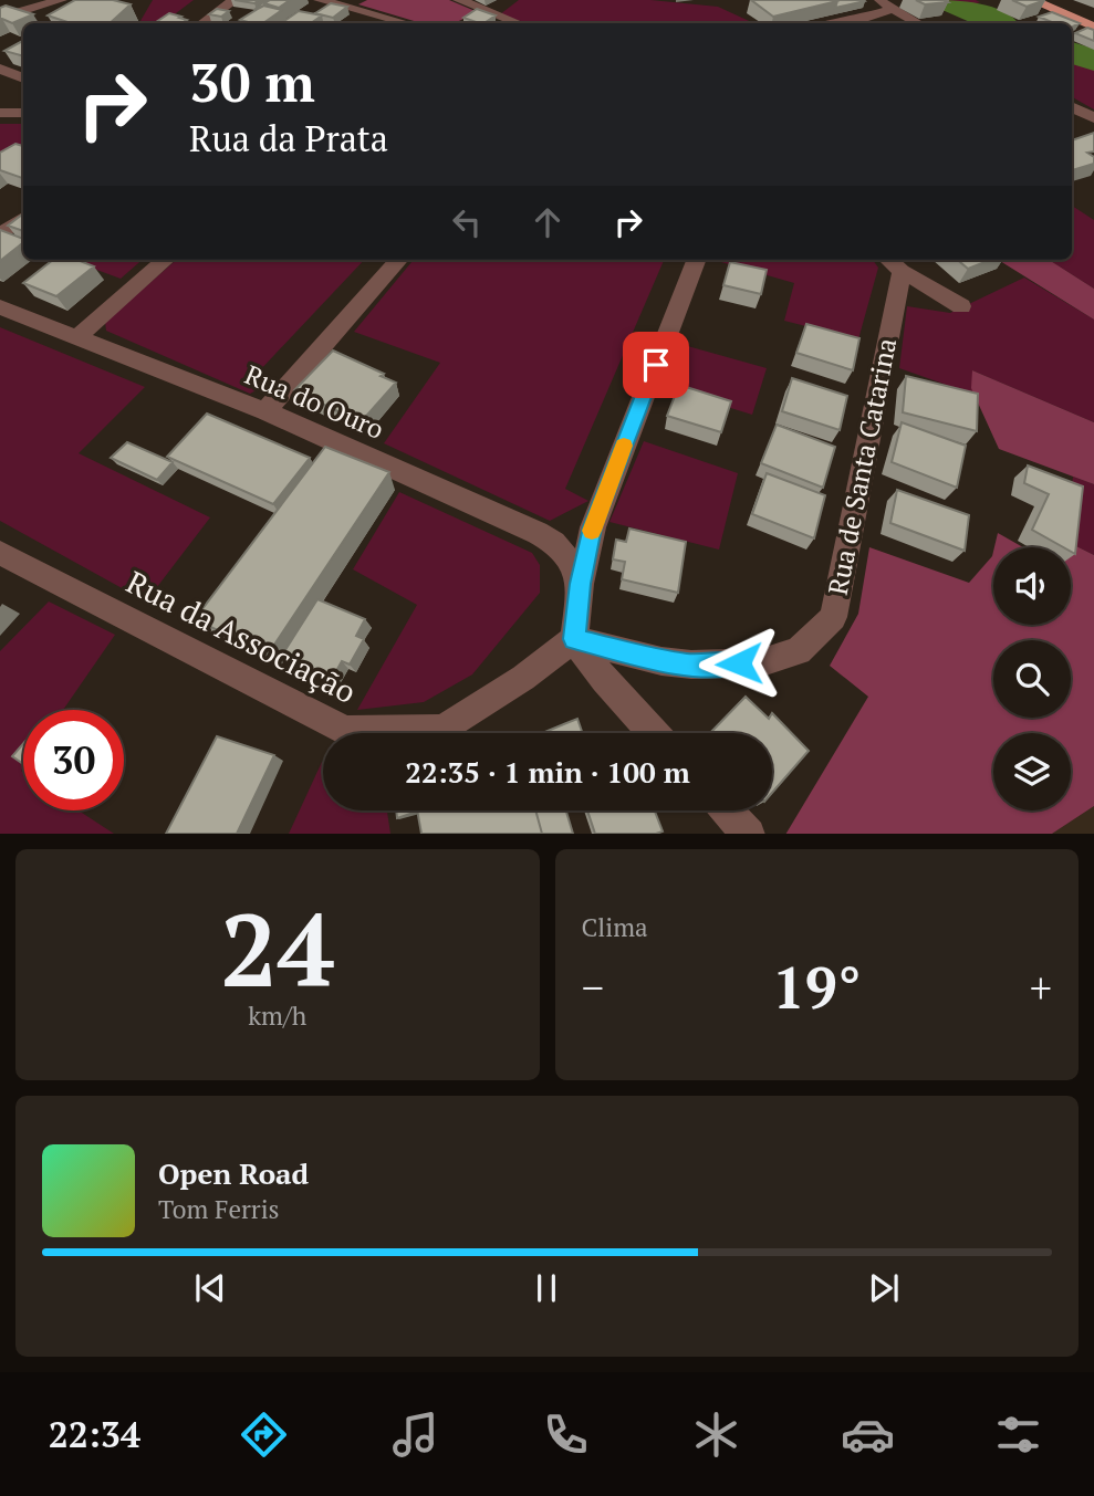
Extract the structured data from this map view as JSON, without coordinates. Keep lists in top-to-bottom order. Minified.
{"streets":{"street":["Rua do Ouro","Rua de Santa Catarina","Rua da Associação"]},"crossings":[["Rua de Santa Catarina","Rua da Associação"]],"page":{"turn":["30 m","Rua da Prata"],"limit":"30","trip":"22:35 · 1 min · 100 m","tile":[["24","km/h"],"Clima"],"heat":["−","19°","+"],"song":["Open Road","Tom Ferris"],"tabs":"22:34"}}
